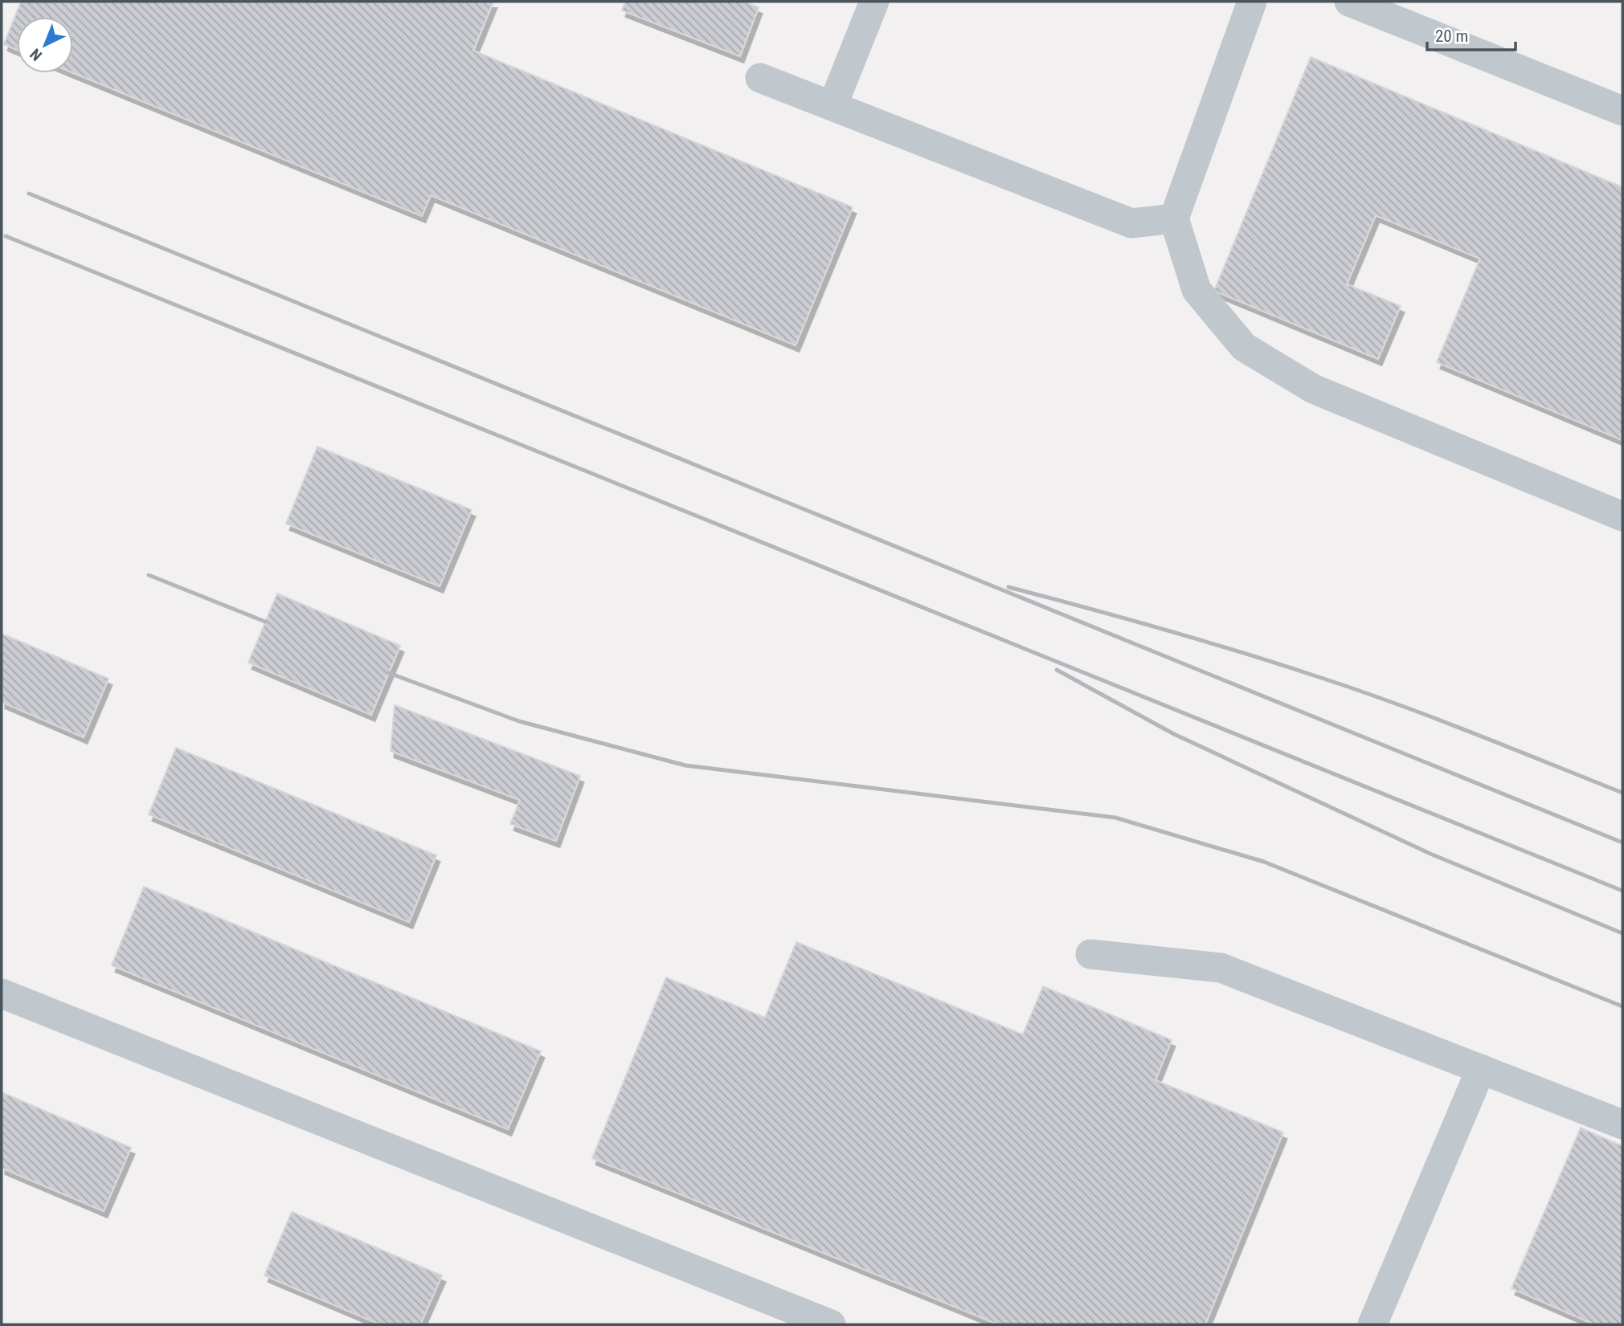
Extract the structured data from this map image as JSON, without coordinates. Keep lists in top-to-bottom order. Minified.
{"scale_bar":"20 m","north":"bottom left"}
